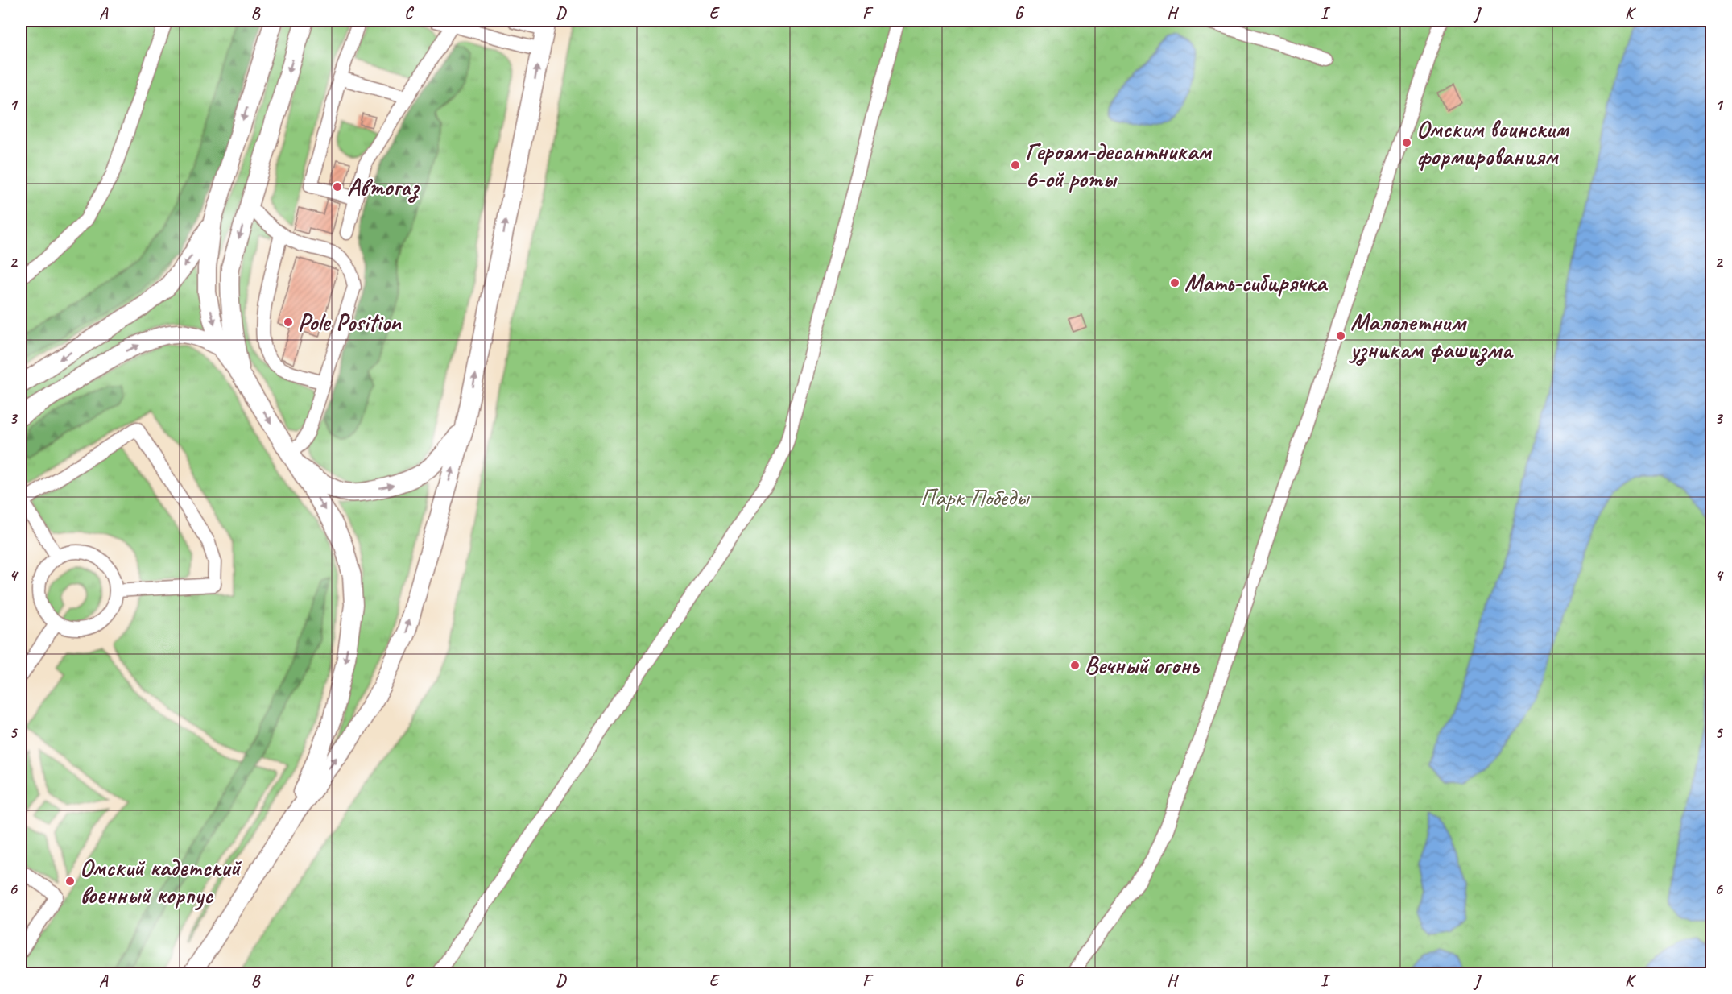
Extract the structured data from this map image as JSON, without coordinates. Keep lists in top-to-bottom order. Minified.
{"parks":["Парк Победы"],"places":["Омским воинским формированиям","Героям-десантникам 6-ой роты","Автогаз","Мать-сибирячка","Pole Position","Малолетним узникам фашизма","Вечный огонь","Омский кадетский военный корпус"],"grid":{"columns":["A","B","C","D","E","F","G","H","I","J","K"],"rows":["1","2","3","4","5","6"]}}
